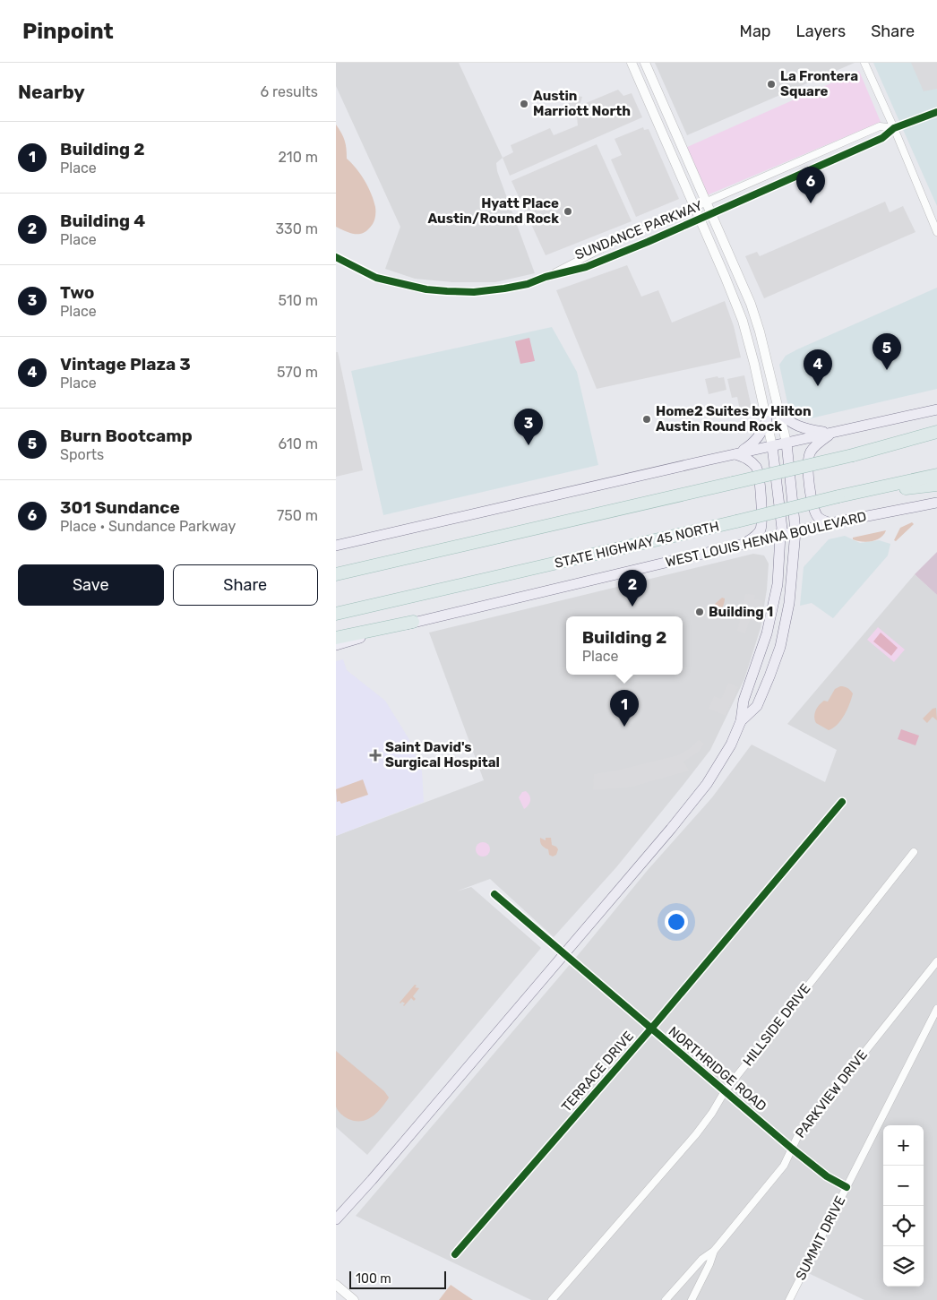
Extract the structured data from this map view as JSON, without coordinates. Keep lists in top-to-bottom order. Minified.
{"streets":{"highway":["STATE HIGHWAY 45 NORTH"],"main road":["WEST LOUIS HENNA BOULEVARD"],"street":["SUNDANCE PARKWAY","HILLSIDE DRIVE","NORTHRIDGE ROAD","TERRACE DRIVE","PARKVIEW DRIVE","SUMMIT DRIVE"]},"crossings":[["HILLSIDE DRIVE","NORTHRIDGE ROAD"],["NORTHRIDGE ROAD","TERRACE DRIVE"],["NORTHRIDGE ROAD","PARKVIEW DRIVE"],["NORTHRIDGE ROAD","SUMMIT DRIVE"]],"places":{"other":["La Frontera Square","Austin Marriott North","Hyatt Place Austin/Round Rock","Home2 Suites by Hilton Austin Round Rock","Building 1"],"health":["Saint David's Surgical Hospital"]},"scale_bar":"100 m","page":{"header":"Pinpoint","nav":["Map","Layers","Share"],"heading":["Nearby","6 results"],"list":[{"mark":"1","name":"Building 2","note":"Place","value":"210 m"},{"mark":"2","name":"Building 4","note":"Place","value":"330 m"},{"mark":"3","name":"Two","note":"Place","value":"510 m"},{"mark":"4","name":"Vintage Plaza 3","note":"Place","value":"570 m"},{"mark":"5","name":"Burn Bootcamp","note":"Sports","value":"610 m"},{"mark":"6","name":"301 Sundance","note":"Place · Sundance Parkway","value":"750 m"}],"pins":["6","5","4","3","2","1"],"buttons":["Save","Share"],"popup":["Building 2","Place"],"map_buttons":["+","−"],"scale":"100 m"}}
